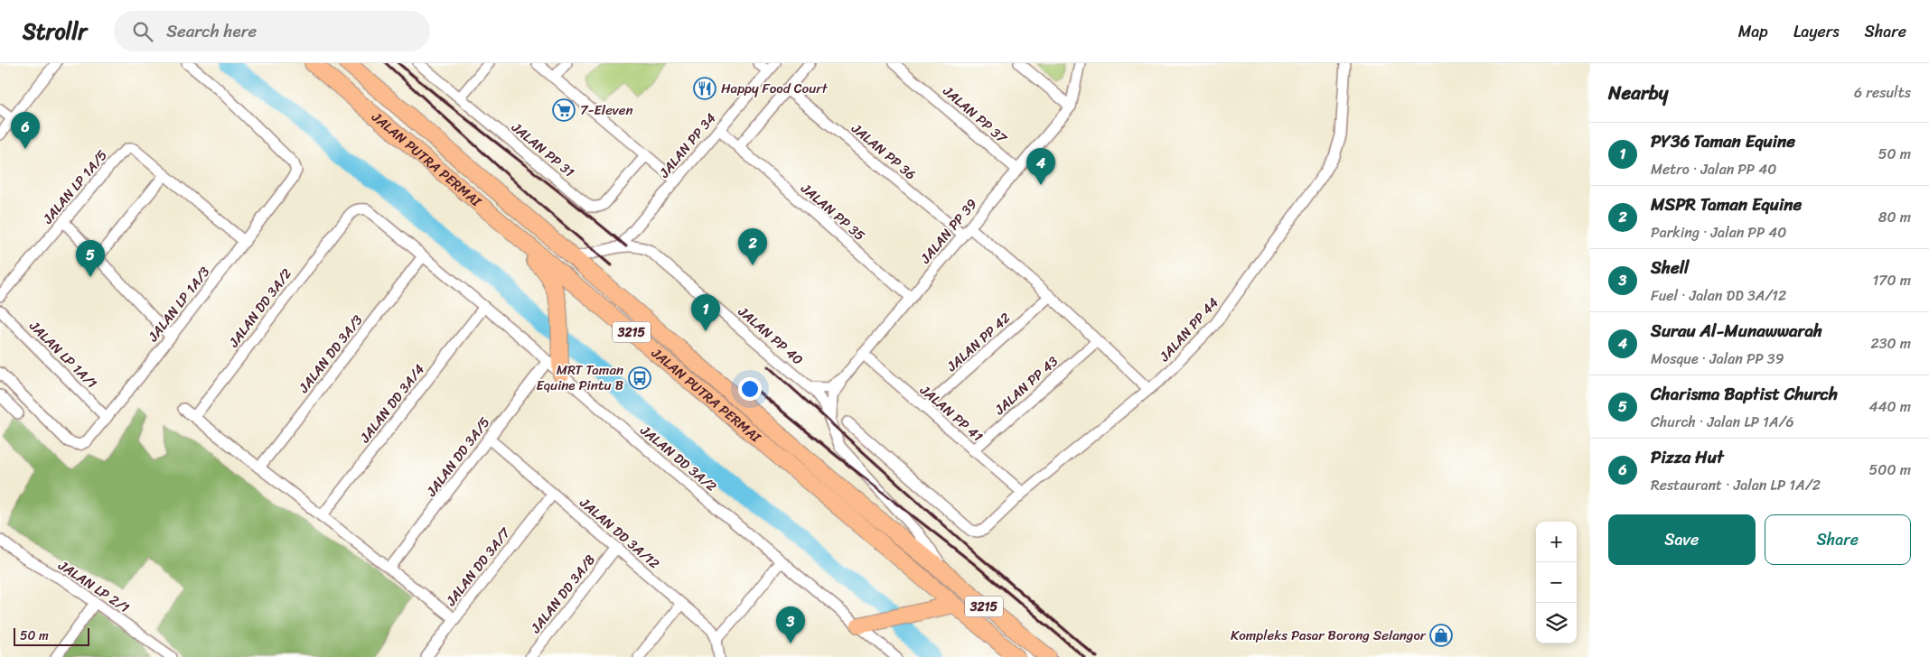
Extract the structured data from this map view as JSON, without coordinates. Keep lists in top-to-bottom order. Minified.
{"streets":{"main road":["JALAN PUTRA PERMAI","3215"],"street":["JALAN PP 37","JALAN PP 34","JALAN PP 31","JALAN PP 36","JALAN LP 1A/5","JALAN PP 35","JALAN PP 39","JALAN LP 1A/3","JALAN DD 3A/2","JALAN PP 44","JALAN PP 40","JALAN PP 42","JALAN DD 3A/3","JALAN LP 1A/1","JALAN PP 43","JALAN DD 3A/4","JALAN PP 41","JALAN DD 3A/5","JALAN DD 3A/12","JALAN DD 3A/7","JALAN LP 2/1","JALAN DD 3A/8"]},"crossings":[["JALAN PP 37","JALAN PP 39"],["JALAN PP 34","JALAN PP 35"],["JALAN PP 34","JALAN PP 40"],["JALAN PP 36","JALAN PP 39"],["JALAN PP 36","JALAN PP 44"],["JALAN PP 36","JALAN PP 42"],["JALAN PP 36","JALAN PP 43"],["JALAN PUTRA PERMAI","JALAN PP 40"],["JALAN LP 1A/5","JALAN LP 1A/3"],["JALAN PP 35","JALAN PP 39"],["JALAN PP 39","JALAN PP 40"],["JALAN PP 39","JALAN PP 41"],["JALAN LP 1A/3","JALAN LP 1A/1"],["JALAN DD 3A/2","JALAN DD 3A/3"],["JALAN PP 44","JALAN PP 41"],["JALAN PP 42","JALAN PP 41"],["JALAN PP 43","JALAN PP 41"],["JALAN DD 3A/5","JALAN DD 3A/12"],["JALAN DD 3A/12","JALAN DD 3A/7"],["JALAN DD 3A/12","JALAN DD 3A/8"]],"places":{"restaurant":["Happy Food Court"],"supermarket":["7-Eleven"],"bus stop":["MRT Taman Equine Pintu B"],"shop":["Kompleks Pasar Borong Selangor"]},"scale_bar":"50 m","page":{"header":"Strollr","search":"Search here","nav":["Map","Layers","Share"],"heading":["Nearby","6 results"],"pins":["6","4","2","5","1","3"],"list":[{"mark":"1","name":"PY36 Taman Equine","note":"Metro · Jalan PP 40","value":"50 m"},{"mark":"2","name":"MSPR Taman Equine","note":"Parking · Jalan PP 40","value":"80 m"},{"mark":"3","name":"Shell","note":"Fuel · Jalan DD 3A/12","value":"170 m"},{"mark":"4","name":"Surau Al-Munawwarah","note":"Mosque · Jalan PP 39","value":"230 m"},{"mark":"5","name":"Charisma Baptist Church","note":"Church · Jalan LP 1A/6","value":"440 m"},{"mark":"6","name":"Pizza Hut","note":"Restaurant · Jalan LP 1A/2","value":"500 m"}],"buttons":["Save","Share"],"map_buttons":["+","−"],"scale":"50 m"}}
